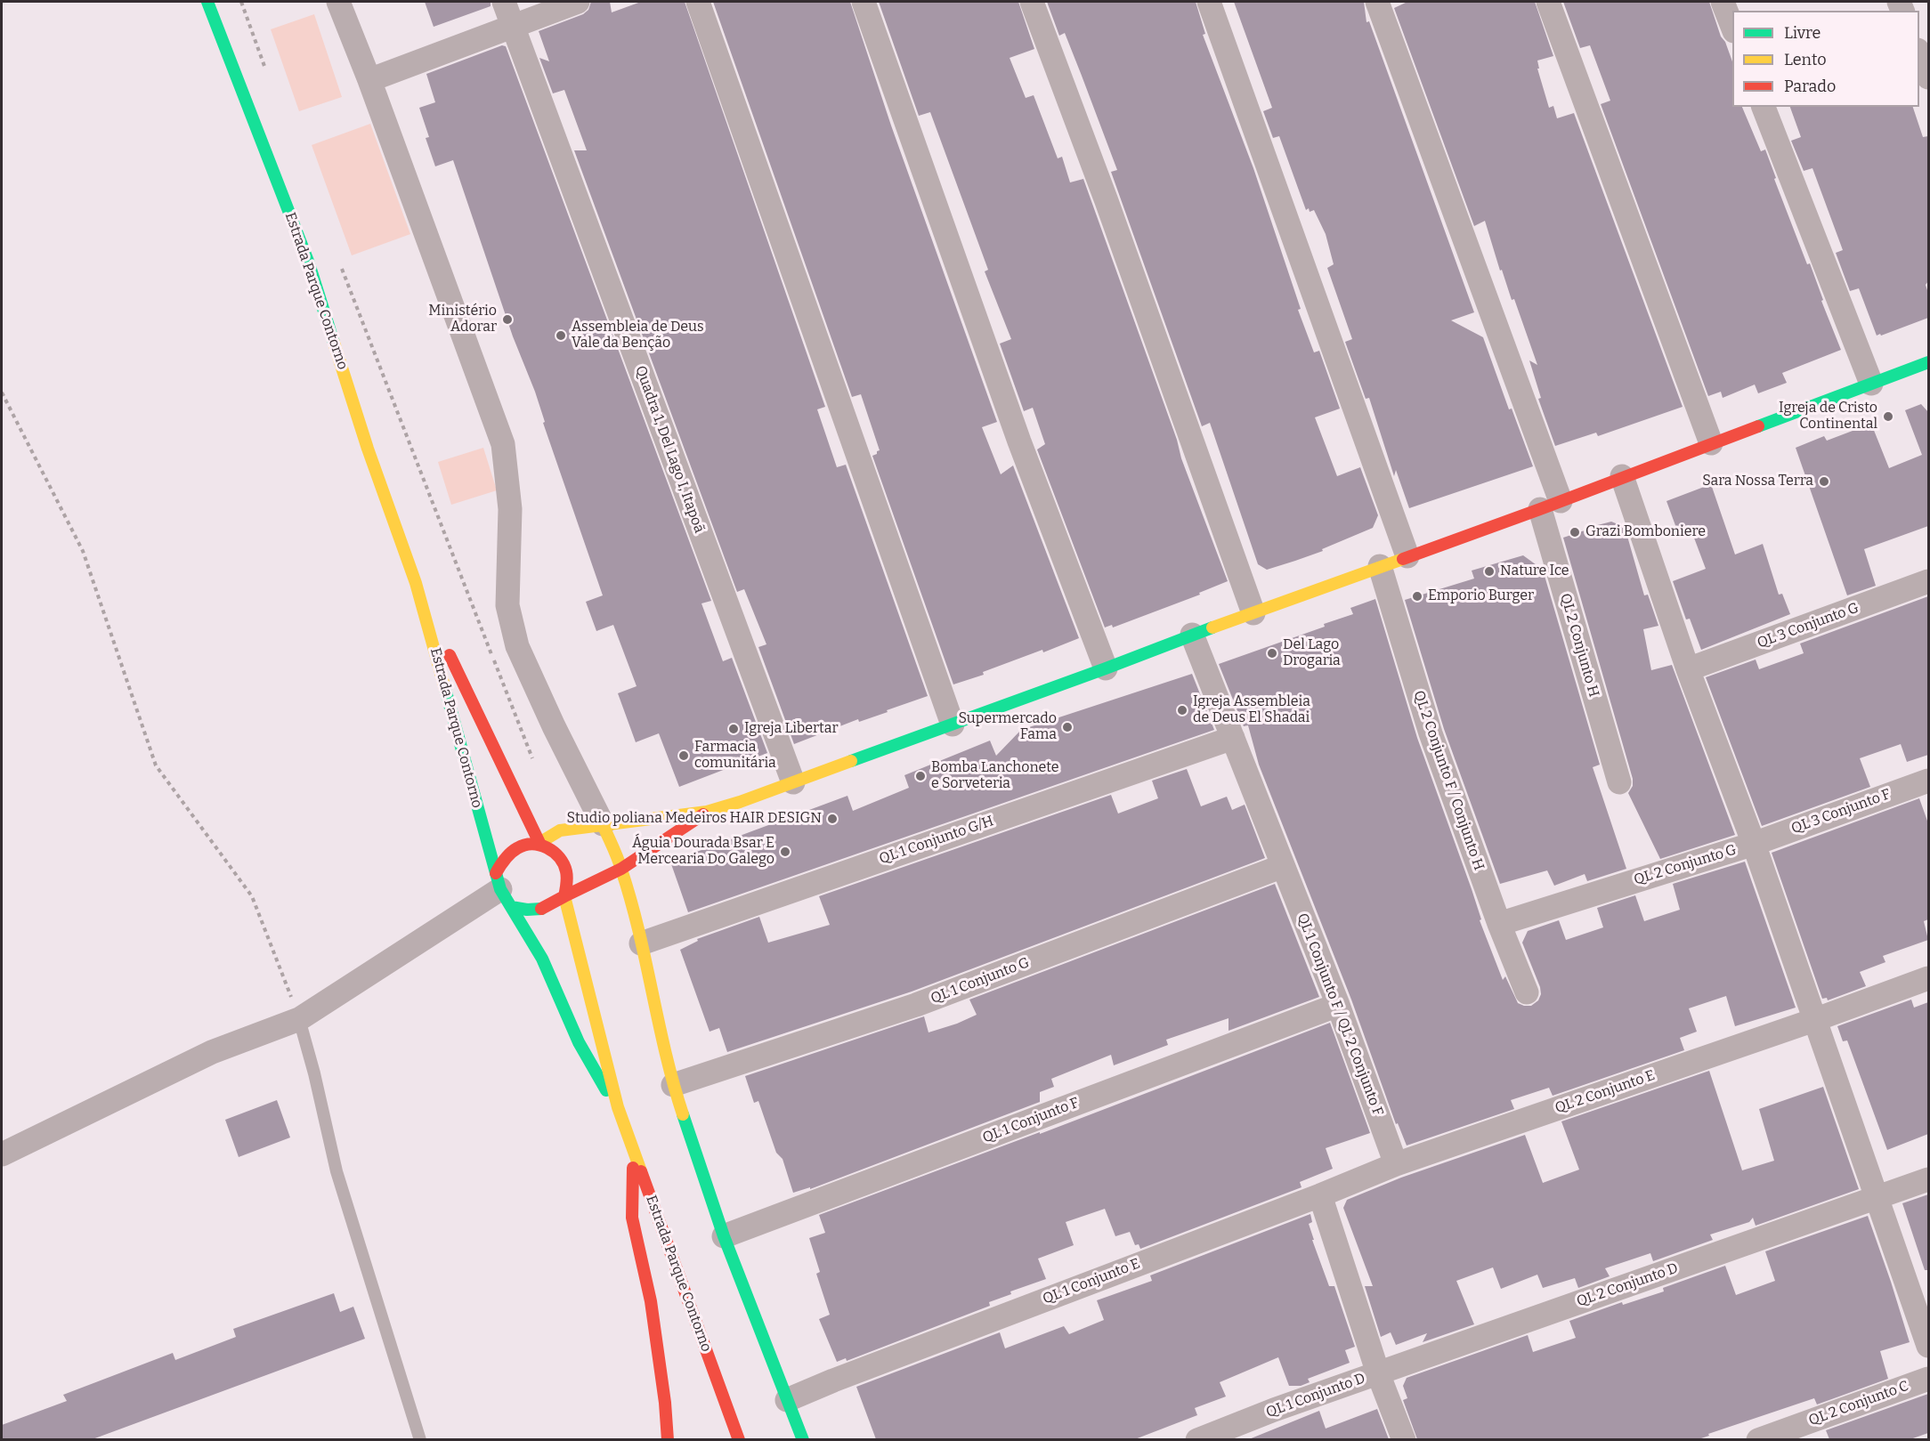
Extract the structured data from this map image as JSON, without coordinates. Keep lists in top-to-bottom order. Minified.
{"streets":{"main road":["Estrada Parque Contorno"],"street":["Quadra 1, Del Lago I, Itapoã","QL 3 Conjunto G","QL 2 Conjunto H","QL 2 Conjunto F / Conjunto H","QL 3 Conjunto F","QL 1 Conjunto G/H","QL 2 Conjunto G","QL 1 Conjunto G","QL 1 Conjunto F / QL 2 Conjunto F","QL 2 Conjunto E","QL 1 Conjunto F","QL 1 Conjunto E","QL 2 Conjunto D","QL 1 Conjunto D","QL 2 Conjunto C"]},"crossings":[["QL 3 Conjunto G","QL 2 Conjunto G"],["QL 2 Conjunto F / Conjunto H","QL 2 Conjunto G"],["QL 3 Conjunto F","QL 2 Conjunto G"],["QL 1 Conjunto G/H","QL 1 Conjunto F / QL 2 Conjunto F"],["QL 1 Conjunto G","QL 1 Conjunto F / QL 2 Conjunto F"],["QL 1 Conjunto F / QL 2 Conjunto F","QL 2 Conjunto E"],["QL 1 Conjunto F / QL 2 Conjunto F","QL 1 Conjunto F"],["QL 1 Conjunto F / QL 2 Conjunto F","QL 1 Conjunto E"],["QL 2 Conjunto E","QL 1 Conjunto E"],["QL 1 Conjunto E","QL 1 Conjunto D"],["QL 2 Conjunto D","QL 1 Conjunto D"]],"places":["Ministério Adorar","Assembleia de Deus Vale da Benção","Igreja de Cristo Continental","Sara Nossa Terra","Grazi Bomboniere","Nature Ice","Emporio Burger","Del Lago Drogaria","Igreja Assembleia de Deus El Shadai","Supermercado Fama","Igreja Libertar","Farmacia comunitária","Bomba Lanchonete e Sorveteria","Studio poliana Medeiros HAIR DESIGN","Águia Dourada Bsar E Mercearia Do Galego"],"legend":["Livre","Lento","Parado"]}
